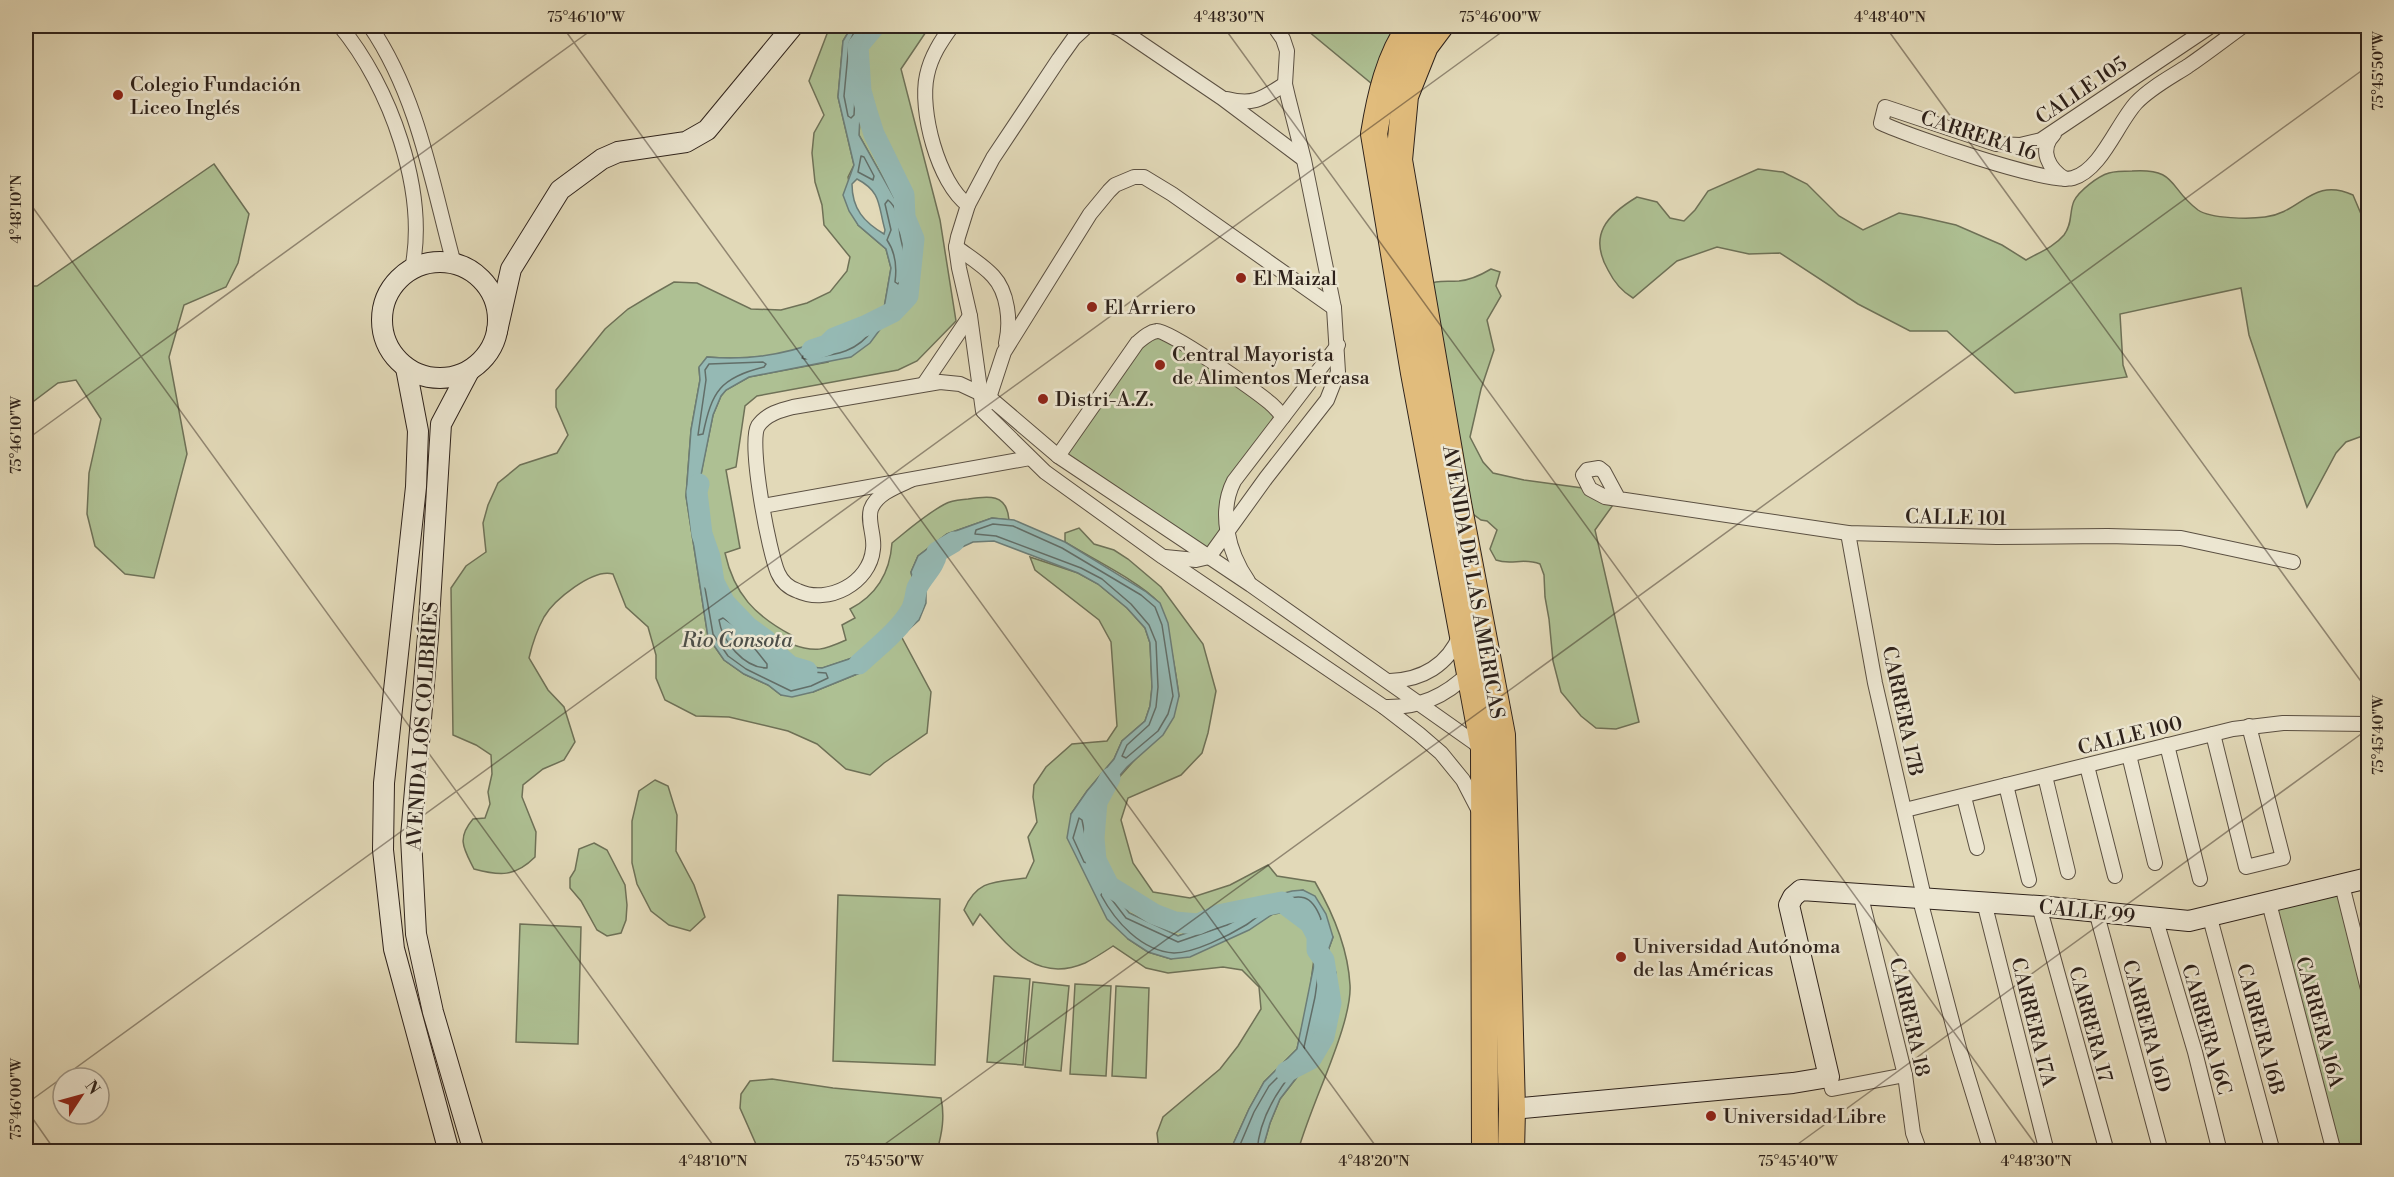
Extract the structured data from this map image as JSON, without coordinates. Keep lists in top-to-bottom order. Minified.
{"streets":{"highway":["AVENIDA DE LAS AMÉRICAS"],"main road":["AVENIDA LOS COLIBRÍES","CALLE 99"],"street":["CALLE 105","CARRERA 16","CALLE 101","CARRERA 17B","CALLE 100","CARRERA 18","CARRERA 17A","CARRERA 16A","CARRERA 17","CARRERA 16D","CARRERA 16C","CARRERA 16B"]},"crossings":[["CALLE 105","CARRERA 16"],["CALLE 101","CARRERA 17B"],["CARRERA 17B","CALLE 100"],["CARRERA 17B","CALLE 99"],["CALLE 99","CARRERA 18"],["CALLE 99","CARRERA 17A"],["CALLE 99","CARRERA 16A"],["CALLE 99","CARRERA 17"],["CALLE 99","CARRERA 16D"],["CALLE 99","CARRERA 16C"],["CALLE 99","CARRERA 16B"]],"water":["Rio Consota"],"places":["Colegio Fundación Liceo Inglés","El Maizal","El Arriero","Central Mayorista de Alimentos Mercasa","Distri-A.Z.","Universidad Autónoma de las Américas","Universidad Libre"],"north":"top right","coordinates":["75°46'10\"W","4°48'30\"N","75°46'00\"W","4°48'40\"N","75°45'50\"W","4°48'10\"N","75°45'40\"W","4°48'20\"N"]}
